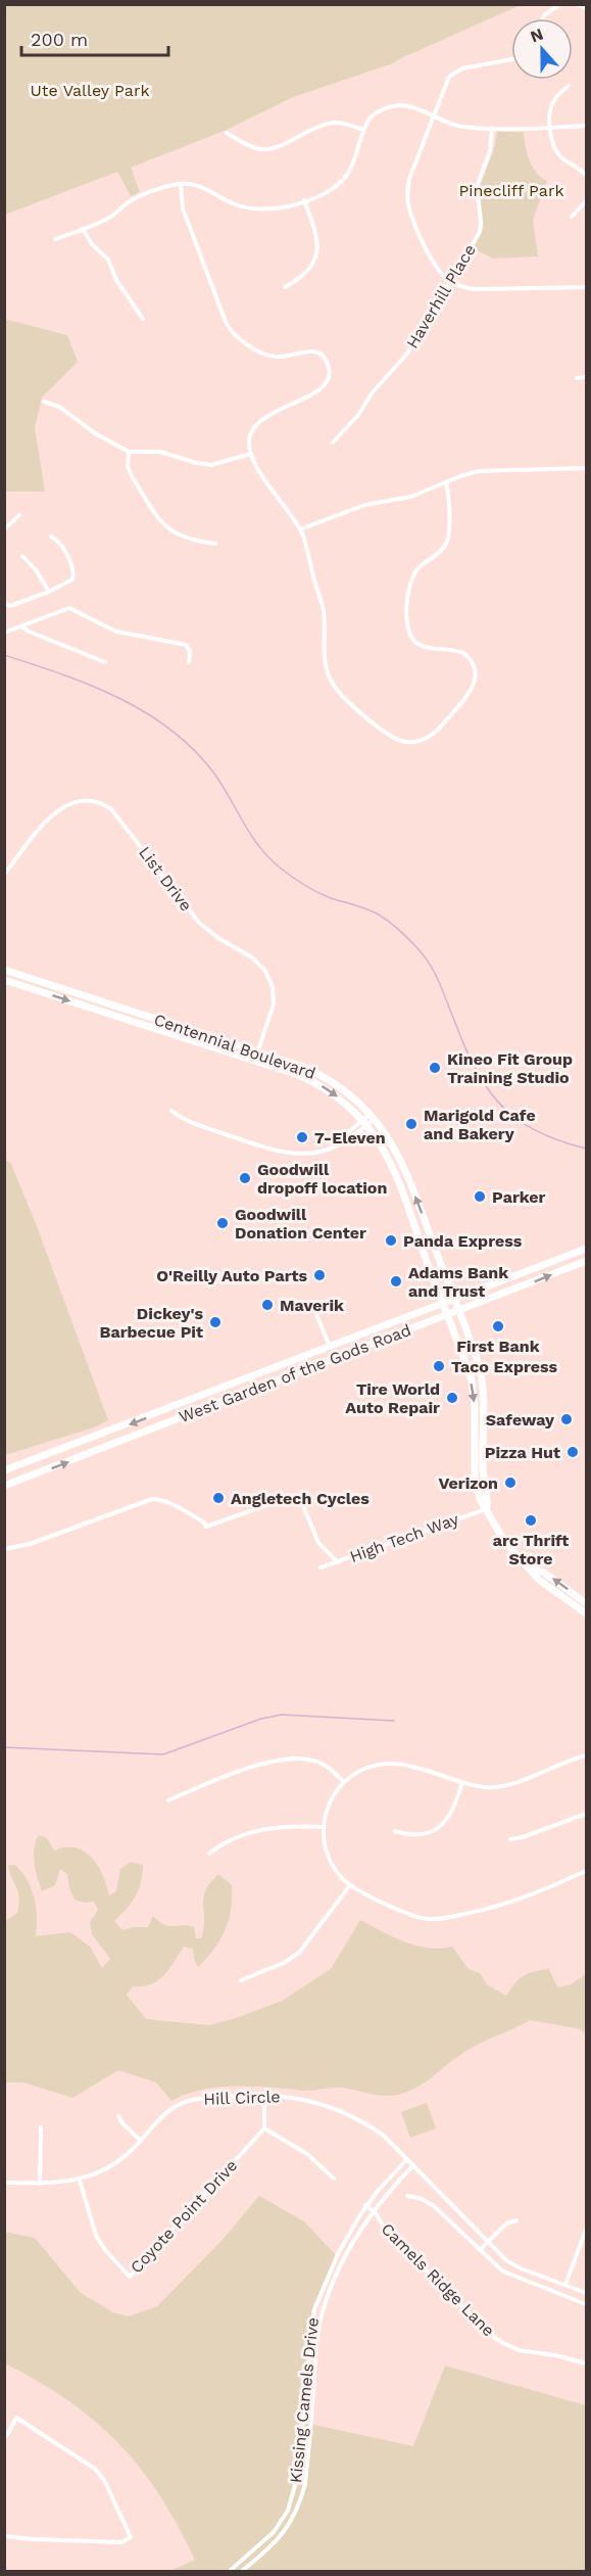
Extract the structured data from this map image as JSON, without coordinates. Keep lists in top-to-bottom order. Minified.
{"streets":{"main road":["Centennial Boulevard","West Garden of the Gods Road"],"street":["Haverhill Place","List Drive","High Tech Way","Hill Circle","Coyote Point Drive","Camels Ridge Lane","Kissing Camels Drive"]},"crossings":[["List Drive","Centennial Boulevard"],["Centennial Boulevard","West Garden of the Gods Road"],["Centennial Boulevard","High Tech Way"],["Hill Circle","Coyote Point Drive"],["Hill Circle","Kissing Camels Drive"],["Camels Ridge Lane","Kissing Camels Drive"]],"parks":["Ute Valley Park","Pinecliff Park"],"places":["Kineo Fit Group Training Studio","Marigold Cafe and Bakery","7-Eleven","Goodwill dropoff location","Parker","Goodwill Donation Center","Panda Express","O'Reilly Auto Parts","Adams Bank and Trust","Maverik","Dickey's Barbecue Pit","First Bank","Taco Express","Tire World Auto Repair","Safeway","Pizza Hut","Verizon","Angletech Cycles","arc Thrift Store"],"scale_bar":"200 m","north":"top"}
